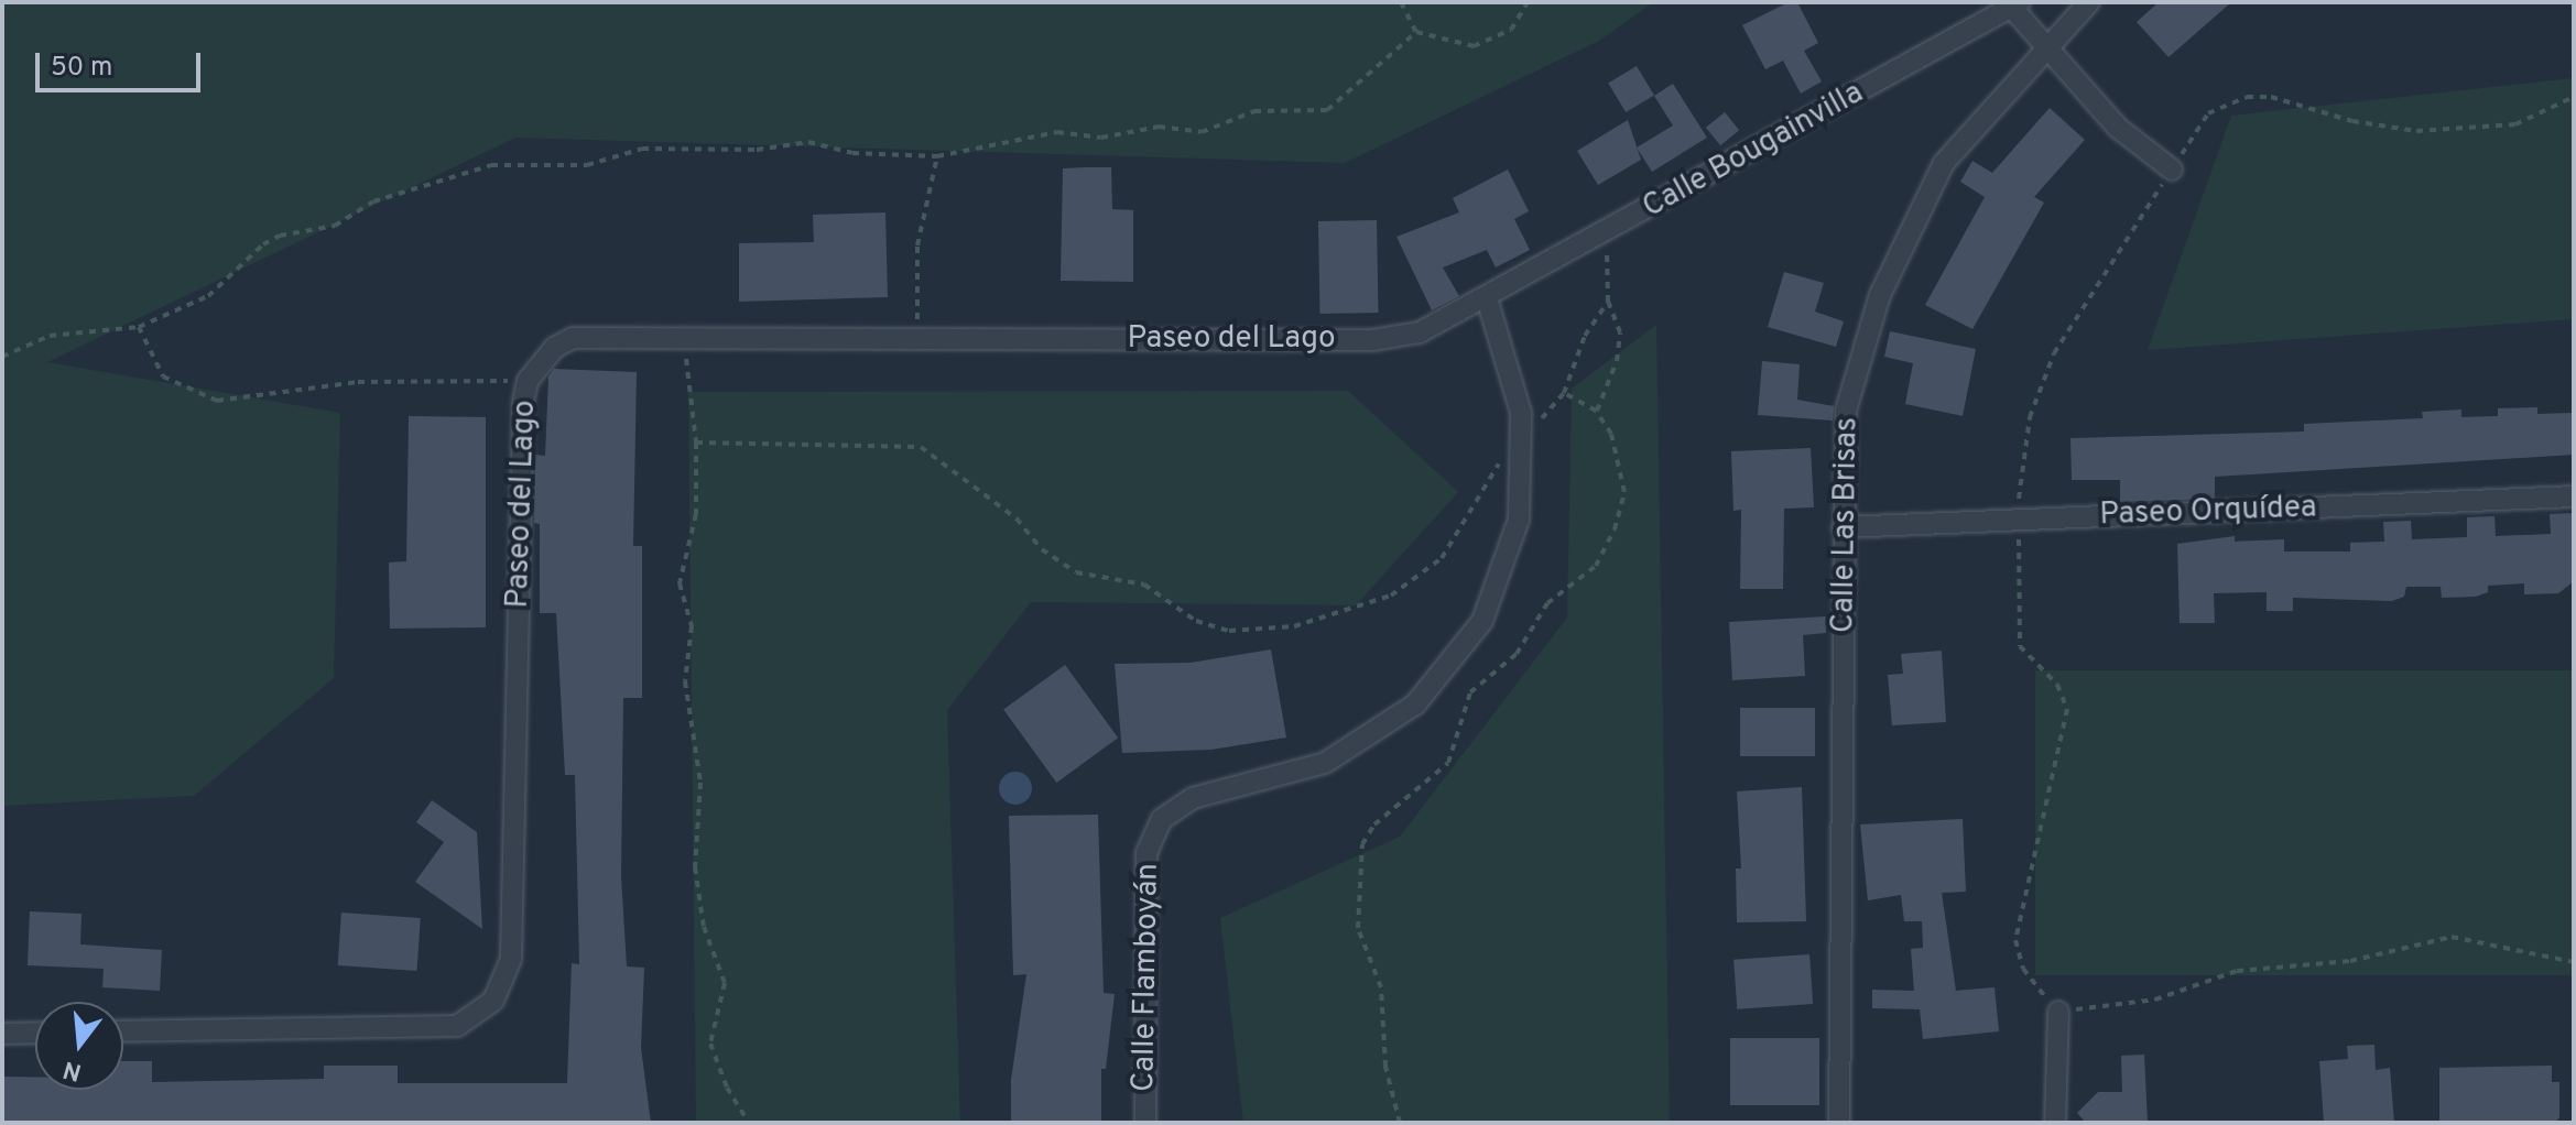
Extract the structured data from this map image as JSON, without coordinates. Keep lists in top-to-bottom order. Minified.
{"streets":{"street":["Calle Bougainvilla","Paseo del Lago","Paseo Orquídea","Calle Las Brisas","Calle Flamboyán"]},"crossings":[["Calle Bougainvilla","Paseo del Lago"],["Calle Bougainvilla","Calle Flamboyán"],["Paseo del Lago","Calle Flamboyán"],["Paseo Orquídea","Calle Las Brisas"]],"scale_bar":"50 m","north":"bottom"}
